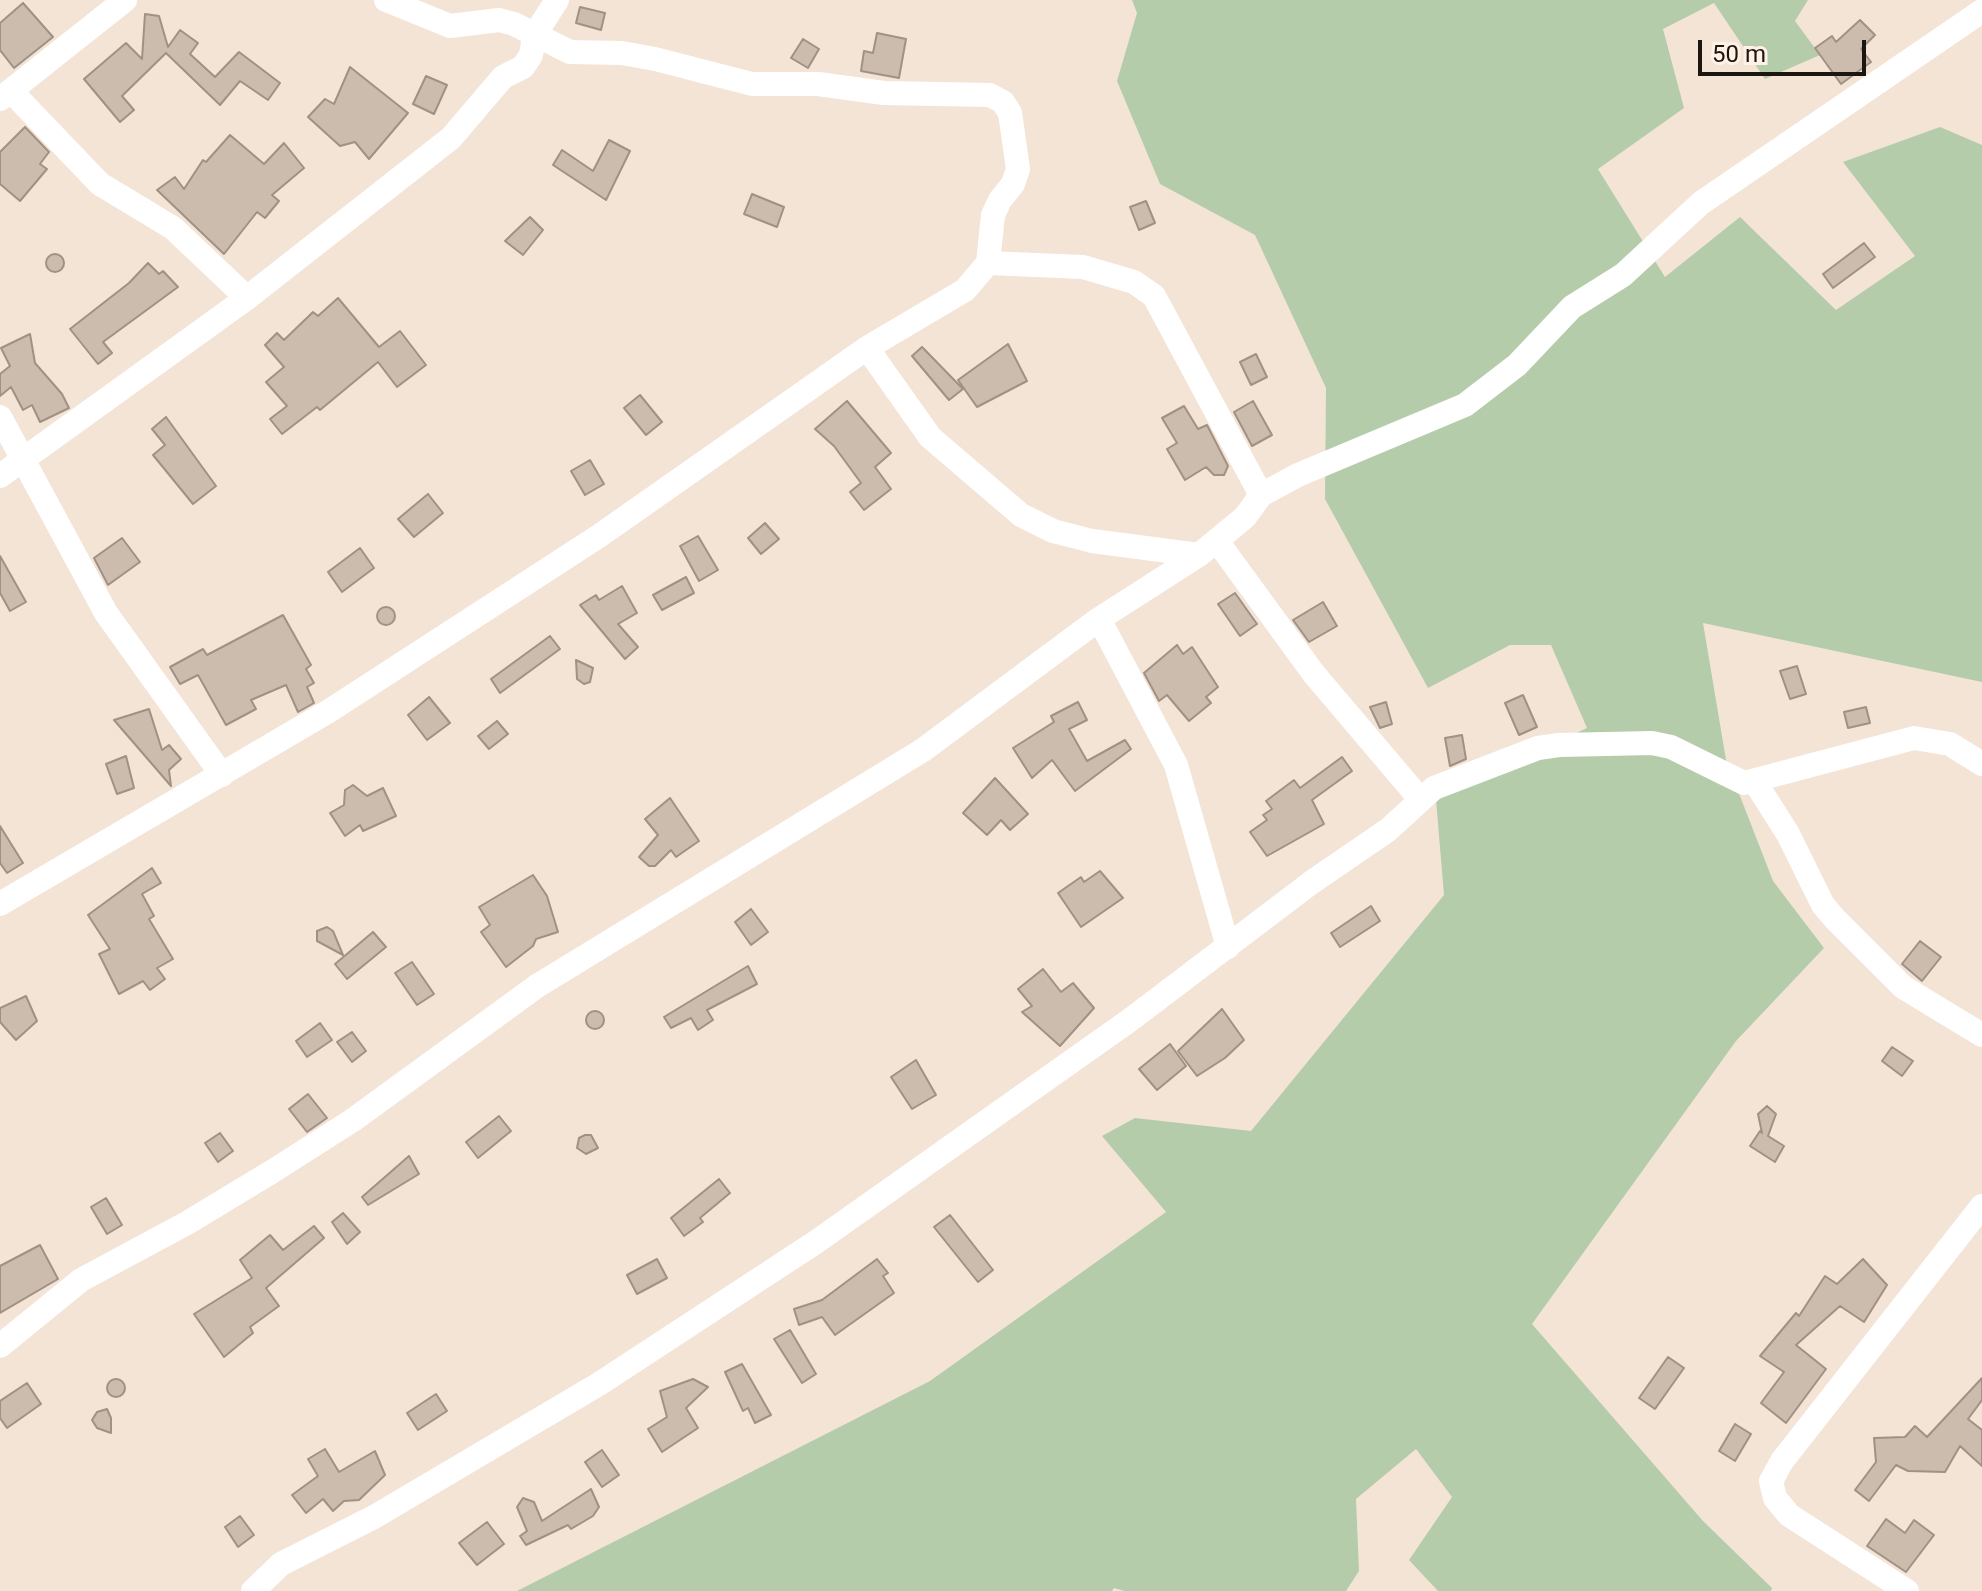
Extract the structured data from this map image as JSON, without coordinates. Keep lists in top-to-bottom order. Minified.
{"scale_bar":"50 m"}
